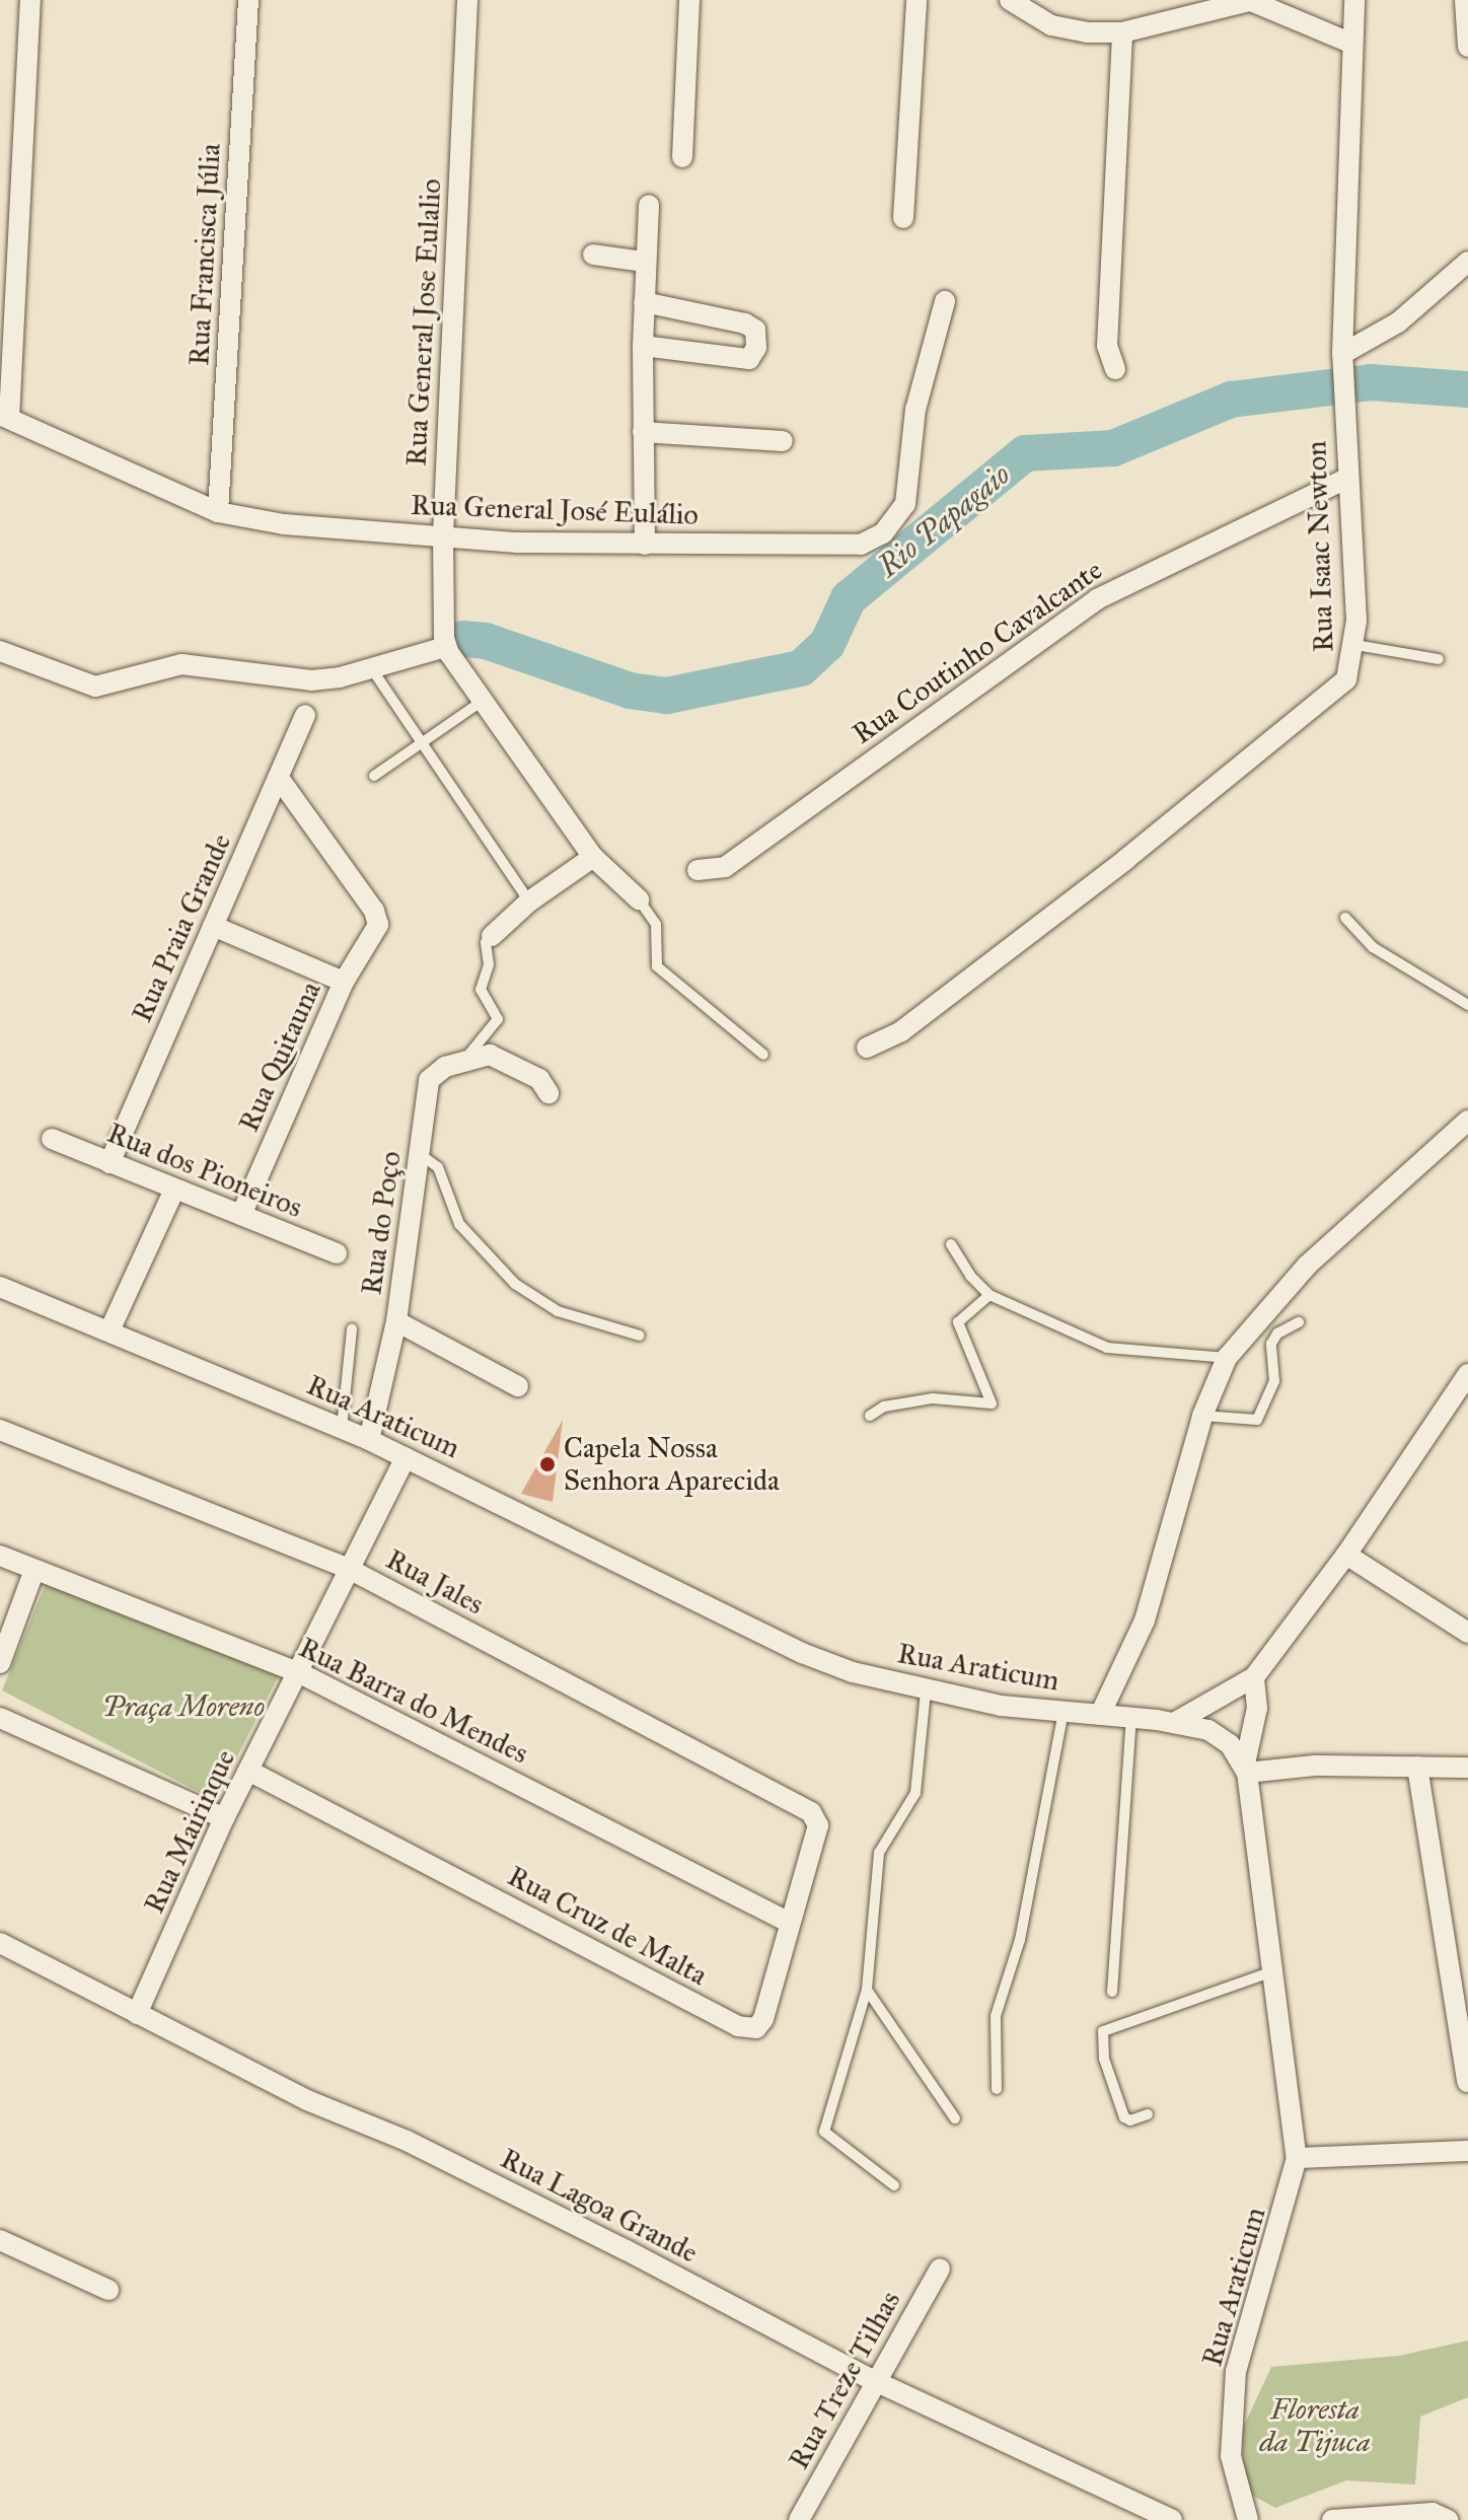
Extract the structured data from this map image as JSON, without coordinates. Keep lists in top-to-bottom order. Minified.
{"streets":{"street":["Rua Francisca Júlia","Rua General Jose Eulalio","Rua General José Eulálio","Rua Isaac Newton","Rua Coutinho Cavalcante","Rua Praia Grande","Rua Quitauna","Rua dos Pioneiros","Rua do Poço","Rua Araticum","Rua Jales","Rua Barra do Mendes","Rua Mairinque","Rua Cruz de Malta","Rua Lagoa Grande","Rua Treze Tilhas"]},"crossings":[["Rua Francisca Júlia","Rua General José Eulálio"],["Rua General Jose Eulalio","Rua General José Eulálio"],["Rua Isaac Newton","Rua Coutinho Cavalcante"],["Rua Praia Grande","Rua Quitauna"],["Rua Praia Grande","Rua dos Pioneiros"],["Rua Quitauna","Rua dos Pioneiros"],["Rua do Poço","Rua Araticum"],["Rua Araticum","Rua Mairinque"],["Rua Jales","Rua Mairinque"],["Rua Jales","Rua Cruz de Malta"],["Rua Barra do Mendes","Rua Mairinque"],["Rua Barra do Mendes","Rua Cruz de Malta"],["Rua Mairinque","Rua Cruz de Malta"],["Rua Mairinque","Rua Lagoa Grande"],["Rua Lagoa Grande","Rua Treze Tilhas"]],"water":["Rio Papagaio"],"parks":["Praça Moreno","Floresta da Tijuca"],"places":["Capela Nossa Senhora Aparecida"]}
